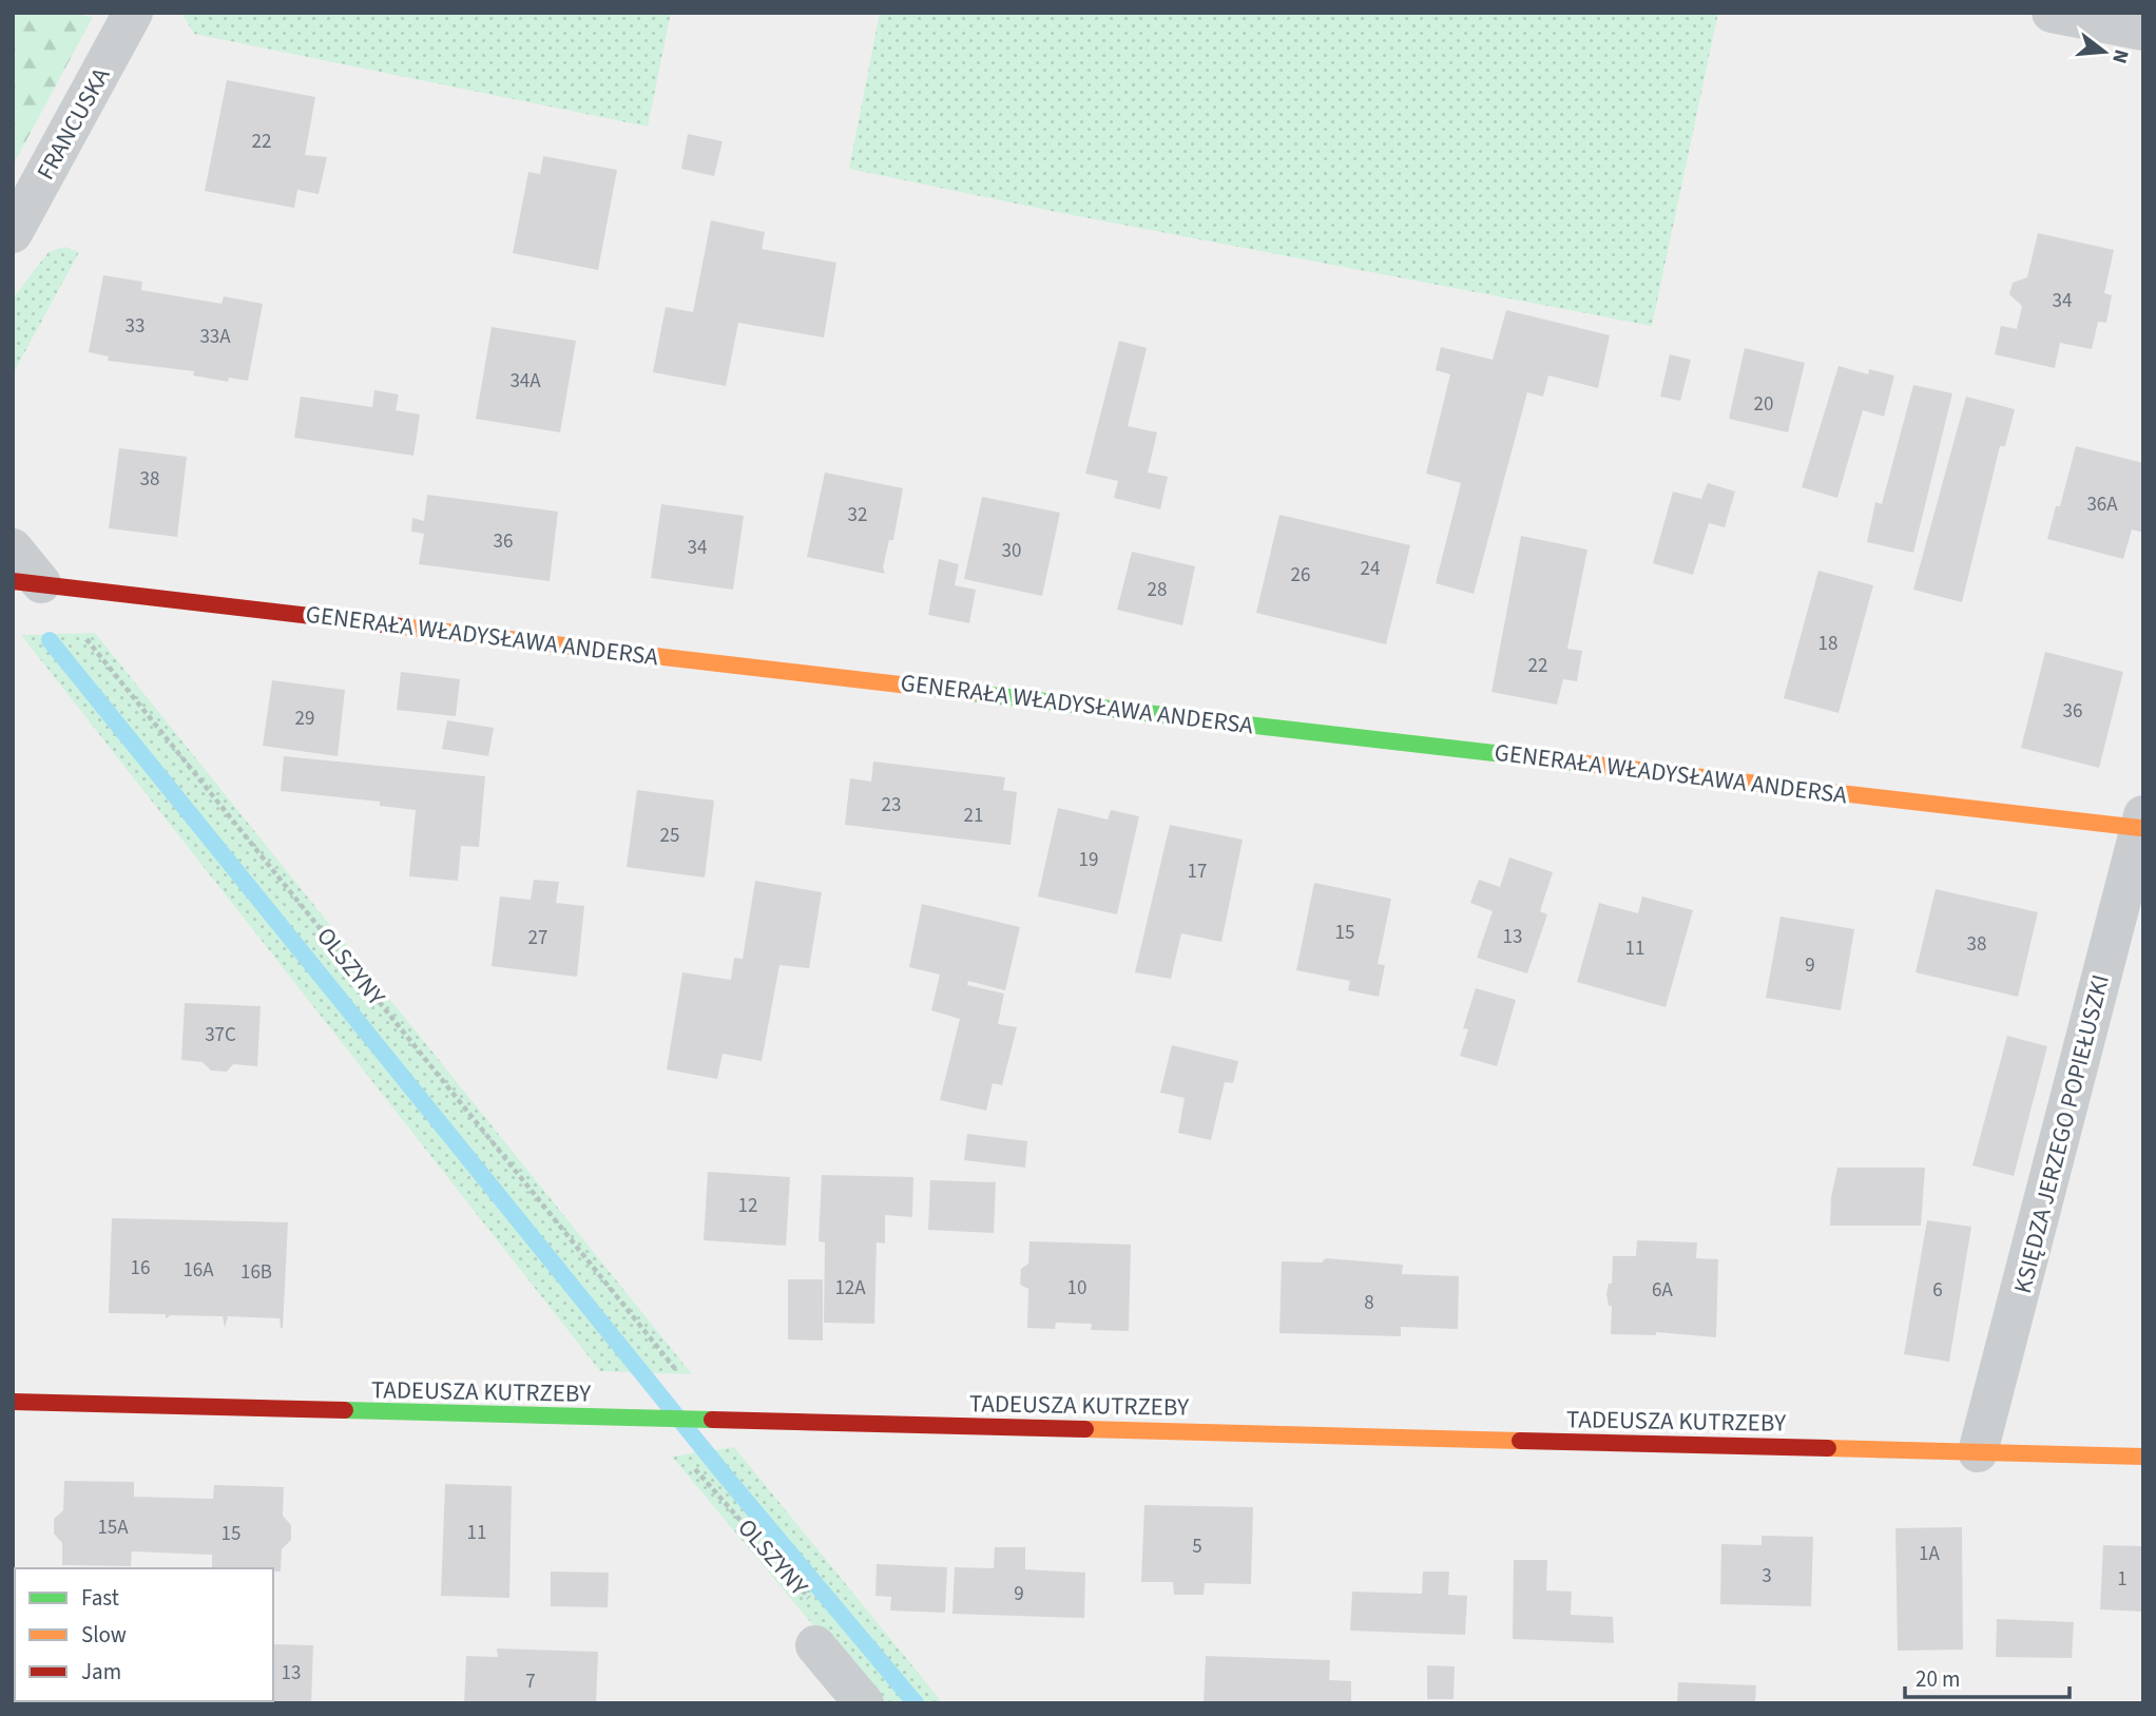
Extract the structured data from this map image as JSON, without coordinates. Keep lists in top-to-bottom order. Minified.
{"streets":{"street":["FRANCUSKA","GENERAŁA WŁADYSŁAWA ANDERSA","KSIĘDZA JERZEGO POPIEŁUSZKI","TADEUSZA KUTRZEBY"],"path":["OLSZYNY"]},"crossings":[["GENERAŁA WŁADYSŁAWA ANDERSA","OLSZYNY"],["GENERAŁA WŁADYSŁAWA ANDERSA","KSIĘDZA JERZEGO POPIEŁUSZKI"],["OLSZYNY","TADEUSZA KUTRZEBY"],["KSIĘDZA JERZEGO POPIEŁUSZKI","TADEUSZA KUTRZEBY"]],"house_numbers":["22","34","33","33A","34A","20","38","36A","32","36","34","30","24","26","28","18","22","36","29","23","21","25","19","17","15","13","27","38","11","9","37C","12","16","16A","16B","12A","10","6A","6","8","15A","11","15","5","1A","3","1","9","13","7"],"legend":["Fast","Slow","Jam"],"scale_bar":"20 m","north":"right"}
